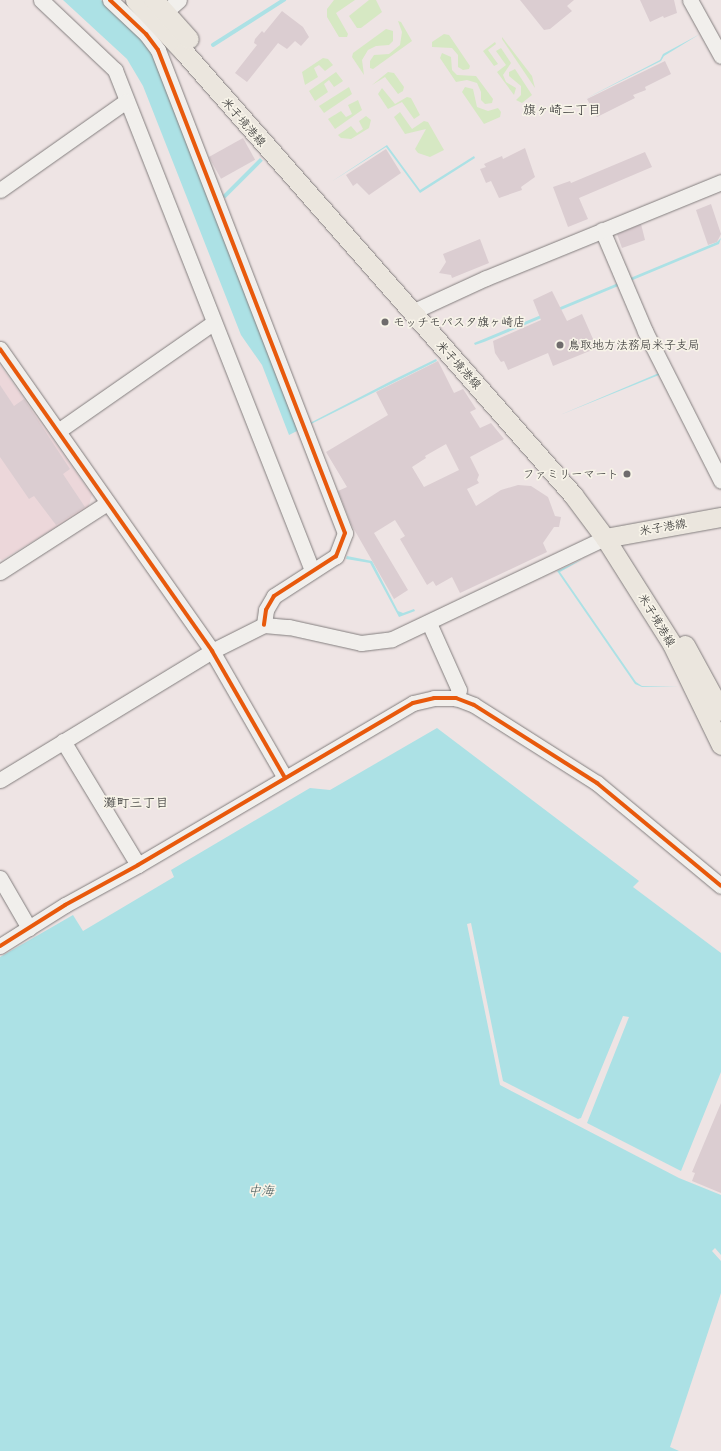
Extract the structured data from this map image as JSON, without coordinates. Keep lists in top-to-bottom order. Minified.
{"streets":{"main road":["米子境港線","米子港線"]},"crossings":[["米子境港線","米子港線"]],"districts":["旗ヶ崎二丁目","灘町三丁目"],"water":["中海"],"places":["モッチモパスタ旗ヶ崎店","鳥取地方法務局米子支局","ファミリーマート"]}
